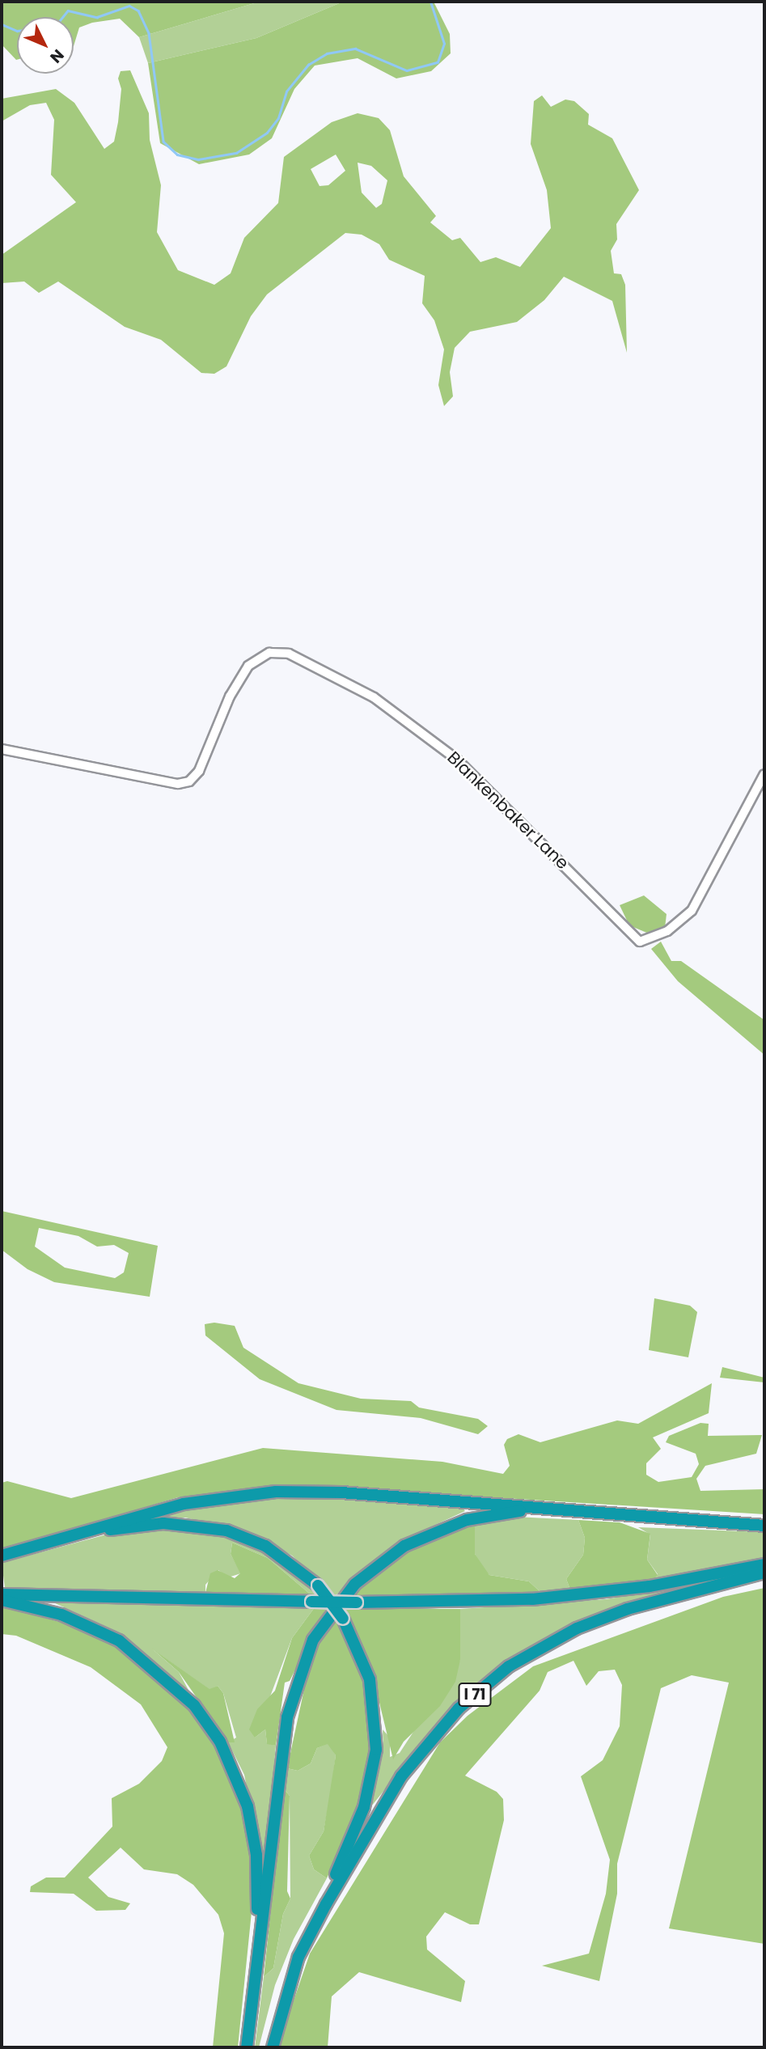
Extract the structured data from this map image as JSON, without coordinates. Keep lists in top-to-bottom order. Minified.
{"streets":{"highway":["I 71"],"street":["Blankenbaker Lane"]},"north":"bottom right"}
